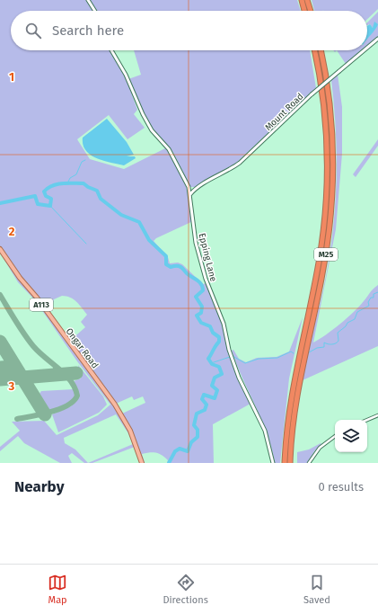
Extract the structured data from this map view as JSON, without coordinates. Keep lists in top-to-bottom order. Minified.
{"streets":{"highway":["M25"],"main road":["A113","Ongar Road"],"street":["Mount Road","Epping Lane"]},"crossings":[["Mount Road","Epping Lane"]],"page":{"search":"Search here","heading":["Nearby","0 results"],"nav":["Map","Directions","Saved"]},"grid":{"rows":["1","2","3"]}}
